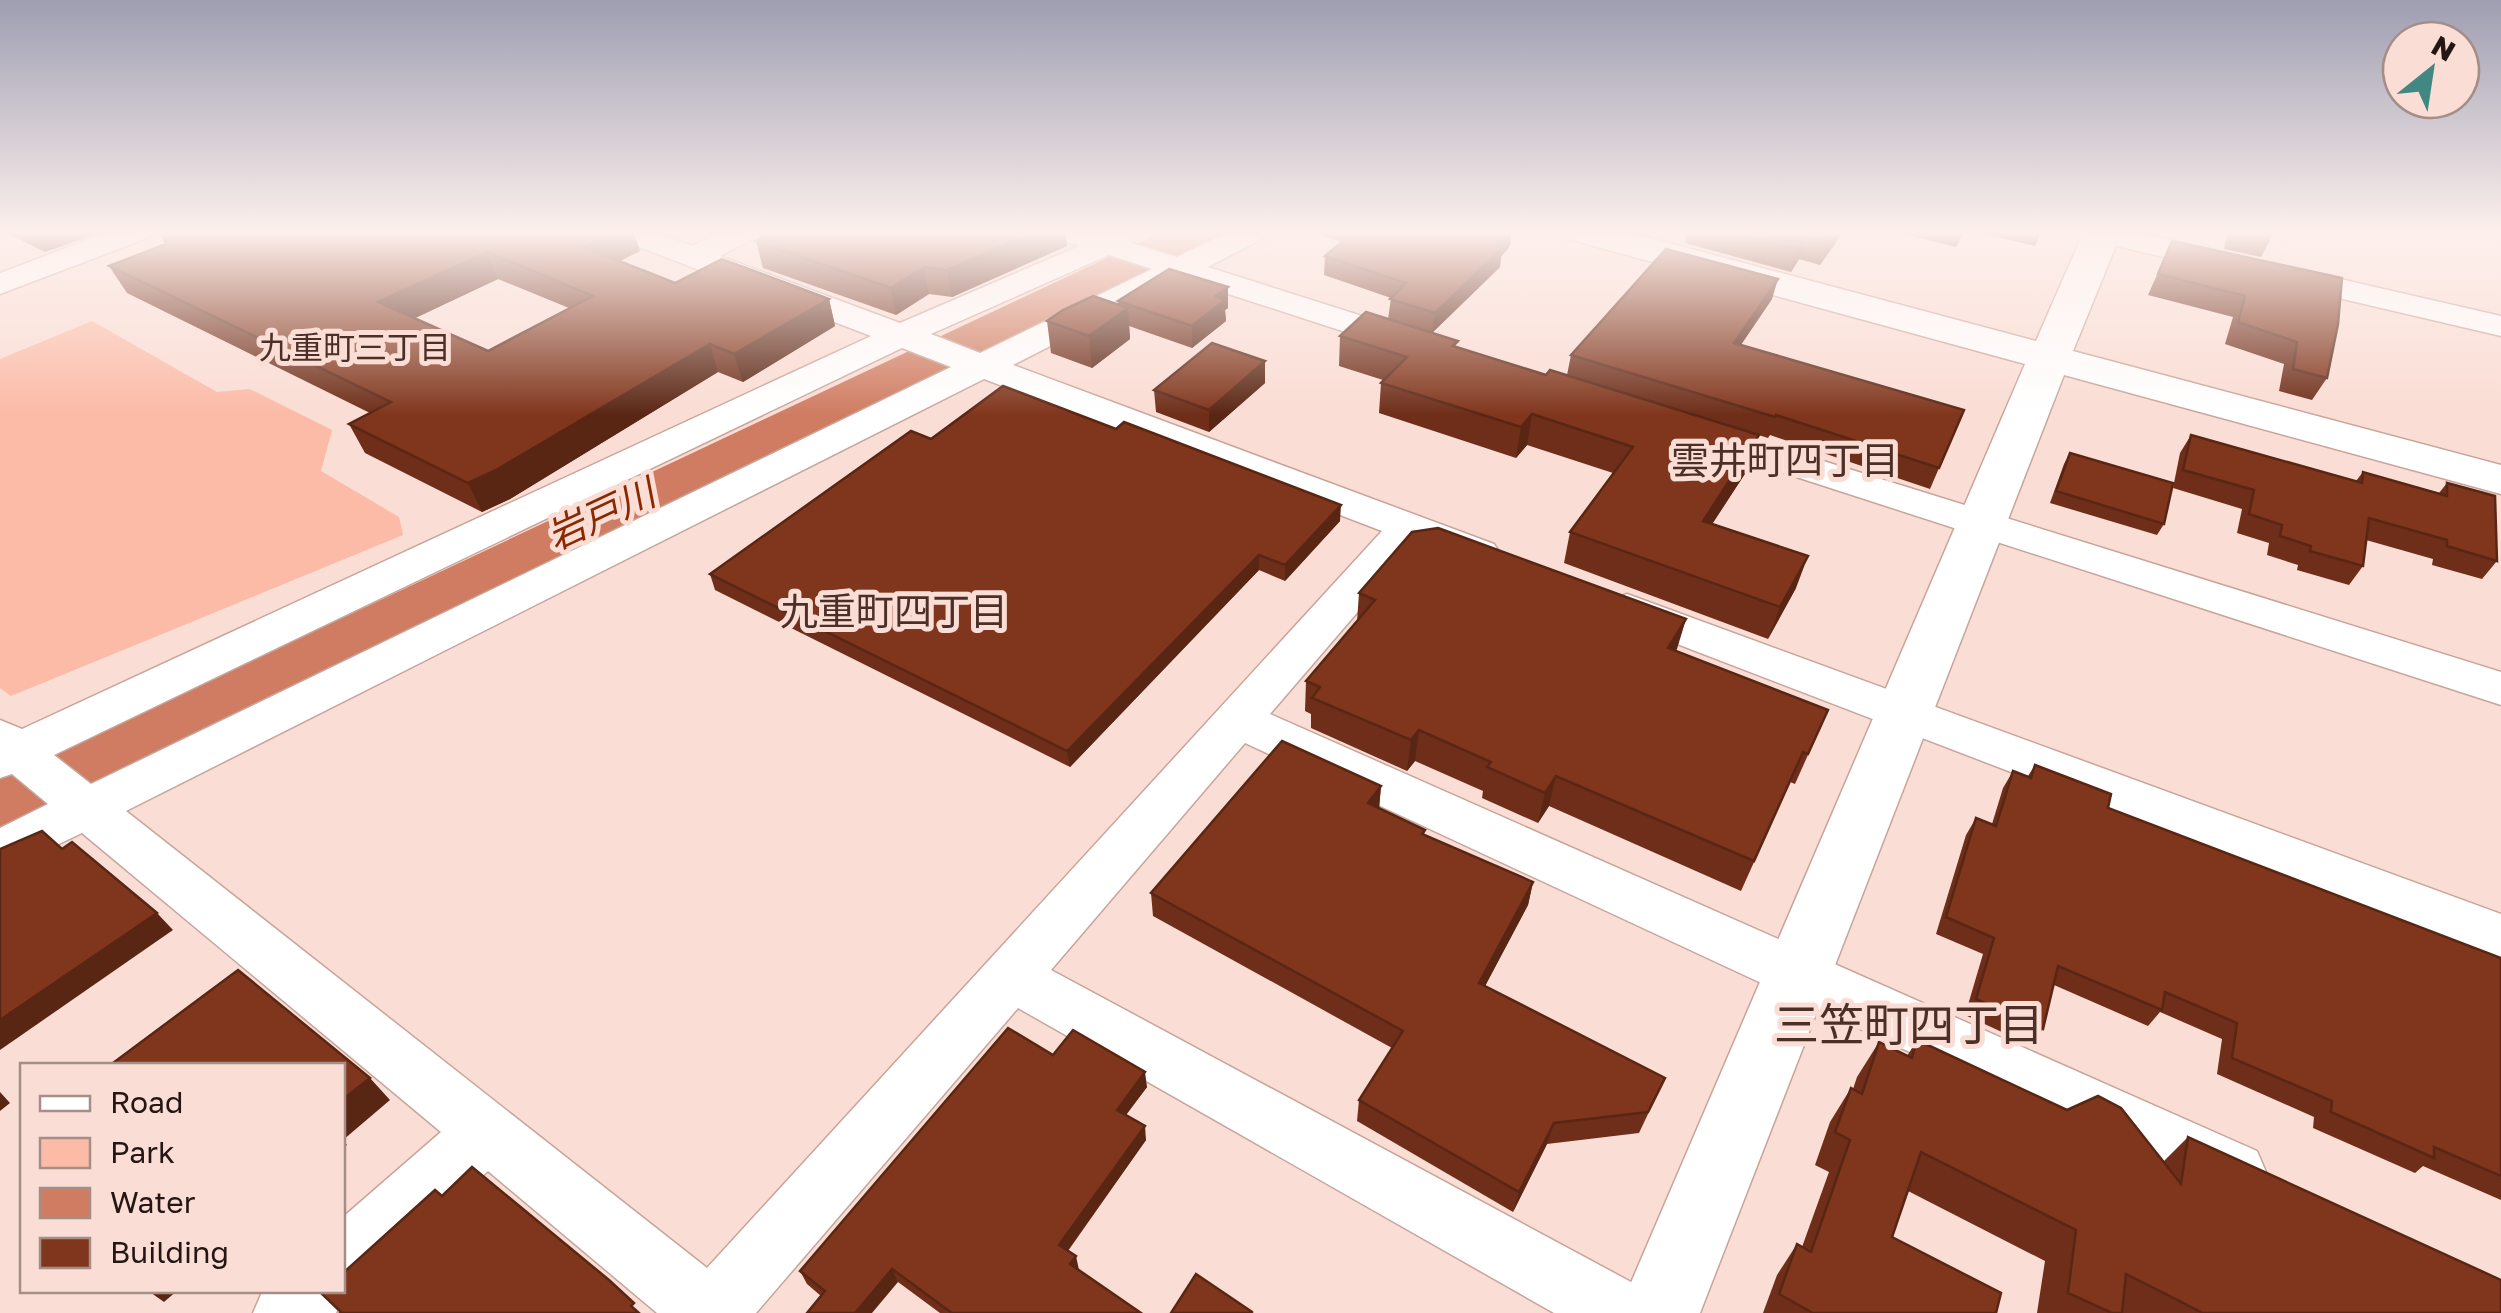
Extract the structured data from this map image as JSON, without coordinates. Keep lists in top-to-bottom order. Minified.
{"districts":["九重町三丁目","雲井町四丁目","九重町四丁目","三笠町四丁目"],"water":["岩戸川"],"legend":["Road","Park","Water","Building"],"north":"top right"}
